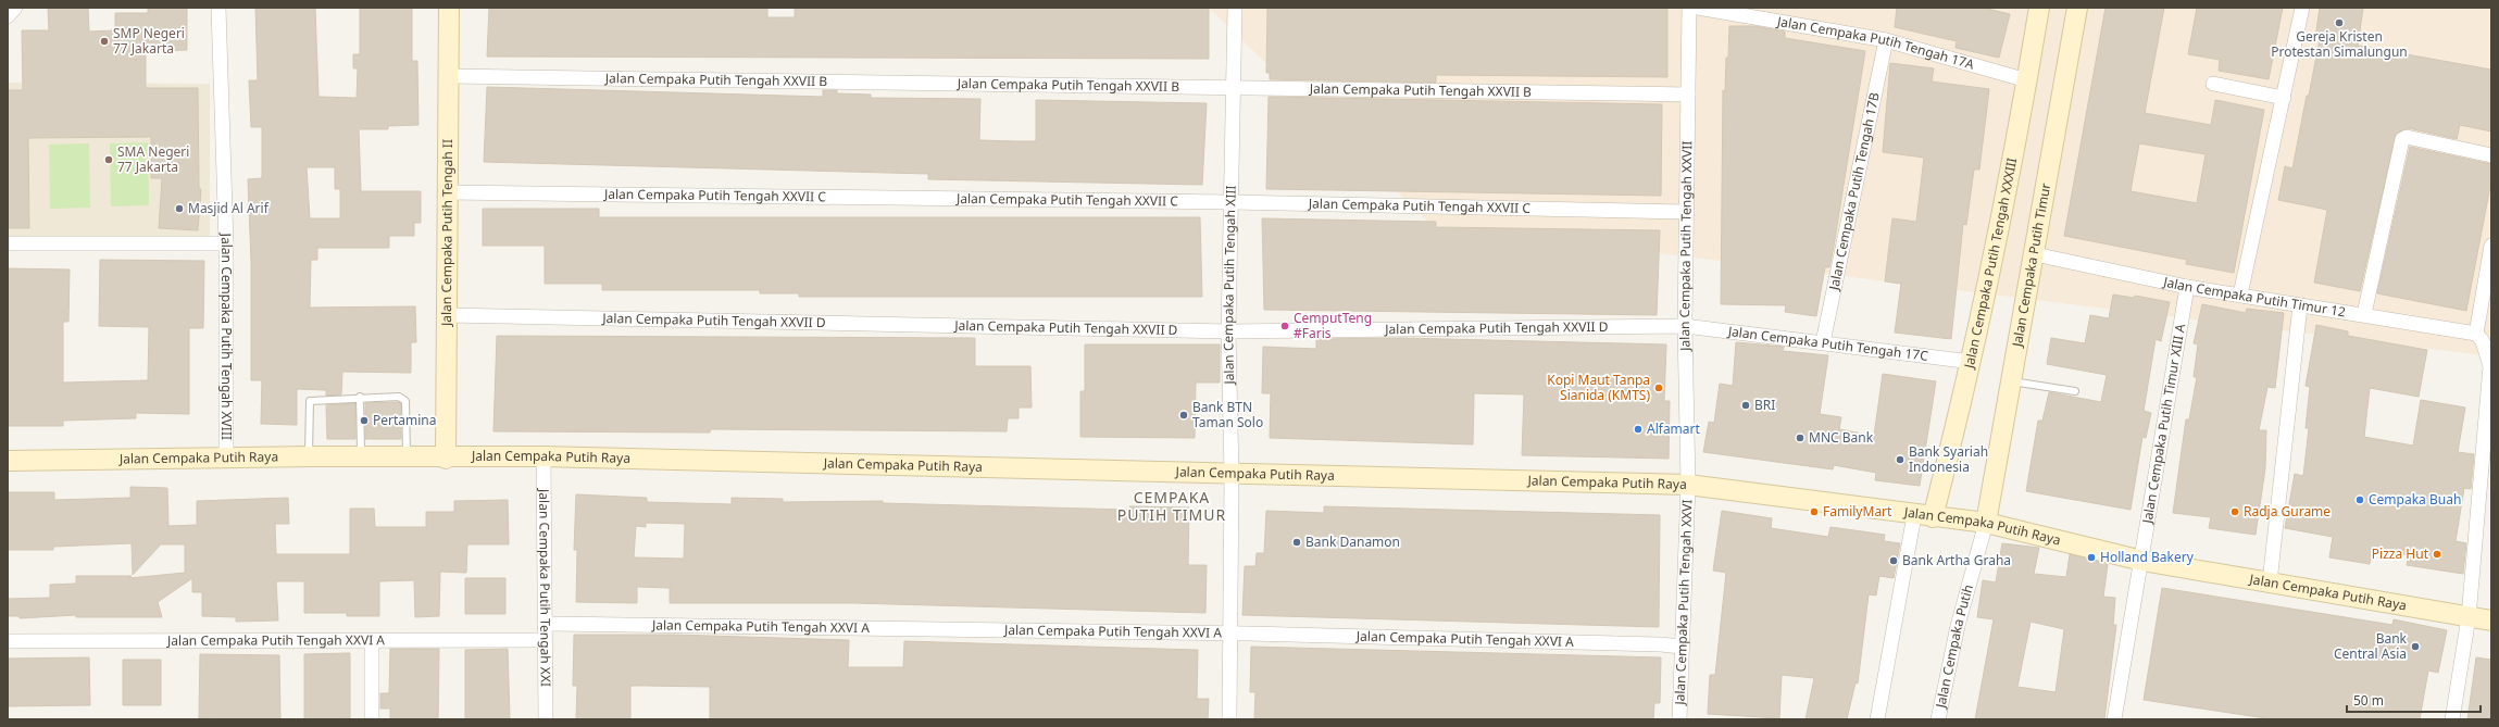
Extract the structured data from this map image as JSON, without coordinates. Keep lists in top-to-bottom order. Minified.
{"streets":{"street":["Jalan Cempaka Putih Tengah 17A","Jalan Cempaka Putih Tengah XXVII B","Jalan Cempaka Putih Tengah 17B","Jalan Cempaka Putih Tengah XXVII C","Jalan Cempaka Putih Tengah II","Jalan Cempaka Putih Tengah XXVII","Jalan Cempaka Putih Tengah XXXIII","Jalan Cempaka Putih Timur","Jalan Cempaka Putih Tengah XIII","Jalan Cempaka Putih Timur 12","Jalan Cempaka Putih Tengah XXVII D","Jalan Cempaka Putih Tengah XVIII","Jalan Cempaka Putih Tengah 17C","Jalan Cempaka Putih Timur XIII A","Jalan Cempaka Putih Raya","Jalan Cempaka Putih Tengah XXI","Jalan Cempaka Putih Tengah XXVI","Jalan Cempaka Putih Tengah XXVI A","Jalan Cempaka Putih"]},"crossings":[["Jalan Cempaka Putih Tengah 17A","Jalan Cempaka Putih Tengah 17B"],["Jalan Cempaka Putih Tengah 17A","Jalan Cempaka Putih Tengah XXXIII"],["Jalan Cempaka Putih Tengah XXVII B","Jalan Cempaka Putih Tengah II"],["Jalan Cempaka Putih Tengah XXVII B","Jalan Cempaka Putih Tengah XXVII"],["Jalan Cempaka Putih Tengah XXVII B","Jalan Cempaka Putih Tengah XIII"],["Jalan Cempaka Putih Tengah 17B","Jalan Cempaka Putih Tengah 17C"],["Jalan Cempaka Putih Tengah XXVII C","Jalan Cempaka Putih Tengah II"],["Jalan Cempaka Putih Tengah XXVII C","Jalan Cempaka Putih Tengah XXVII"],["Jalan Cempaka Putih Tengah XXVII C","Jalan Cempaka Putih Tengah XIII"],["Jalan Cempaka Putih Tengah II","Jalan Cempaka Putih Tengah XXVII D"],["Jalan Cempaka Putih Tengah II","Jalan Cempaka Putih Raya"],["Jalan Cempaka Putih Tengah XXVII","Jalan Cempaka Putih Tengah XXVII D"],["Jalan Cempaka Putih Tengah XXVII","Jalan Cempaka Putih Tengah 17C"],["Jalan Cempaka Putih Tengah XXVII","Jalan Cempaka Putih Raya"],["Jalan Cempaka Putih Tengah XXVII","Jalan Cempaka Putih Tengah XXVI"],["Jalan Cempaka Putih Tengah XXXIII","Jalan Cempaka Putih Tengah 17C"],["Jalan Cempaka Putih Tengah XXXIII","Jalan Cempaka Putih Raya"],["Jalan Cempaka Putih Timur","Jalan Cempaka Putih Timur 12"],["Jalan Cempaka Putih Timur","Jalan Cempaka Putih Raya"],["Jalan Cempaka Putih Timur","Jalan Cempaka Putih"],["Jalan Cempaka Putih Tengah XIII","Jalan Cempaka Putih Tengah XXVII D"],["Jalan Cempaka Putih Tengah XIII","Jalan Cempaka Putih Raya"],["Jalan Cempaka Putih Tengah XIII","Jalan Cempaka Putih Tengah XXVI A"],["Jalan Cempaka Putih Timur 12","Jalan Cempaka Putih Timur XIII A"],["Jalan Cempaka Putih Tengah XXVII D","Jalan Cempaka Putih Tengah 17C"],["Jalan Cempaka Putih Tengah XVIII","Jalan Cempaka Putih Raya"],["Jalan Cempaka Putih Timur XIII A","Jalan Cempaka Putih Raya"],["Jalan Cempaka Putih Raya","Jalan Cempaka Putih Tengah XXI"],["Jalan Cempaka Putih Raya","Jalan Cempaka Putih Tengah XXVI"],["Jalan Cempaka Putih Raya","Jalan Cempaka Putih"],["Jalan Cempaka Putih Tengah XXI","Jalan Cempaka Putih Tengah XXVI A"],["Jalan Cempaka Putih Tengah XXVI","Jalan Cempaka Putih Tengah XXVI A"]],"districts":["CEMPAKA PUTIH TIMUR"],"places":["Gereja Kristen Protestan Simalungun","SMP Negeri 77 Jakarta","SMA Negeri 77 Jakarta","Masjid Al Arif","CemputTeng #Faris","Kopi Maut Tanpa Sianida (KMTS)","BRI","Bank BTN Taman Solo","Pertamina","Alfamart","MNC Bank","Bank Syariah Indonesia","Cempaka Buah","FamilyMart","Radja Gurame","Bank Danamon","Pizza Hut","Holland Bakery","Bank Artha Graha","Bank Central Asia"],"scale_bar":"50 m"}
